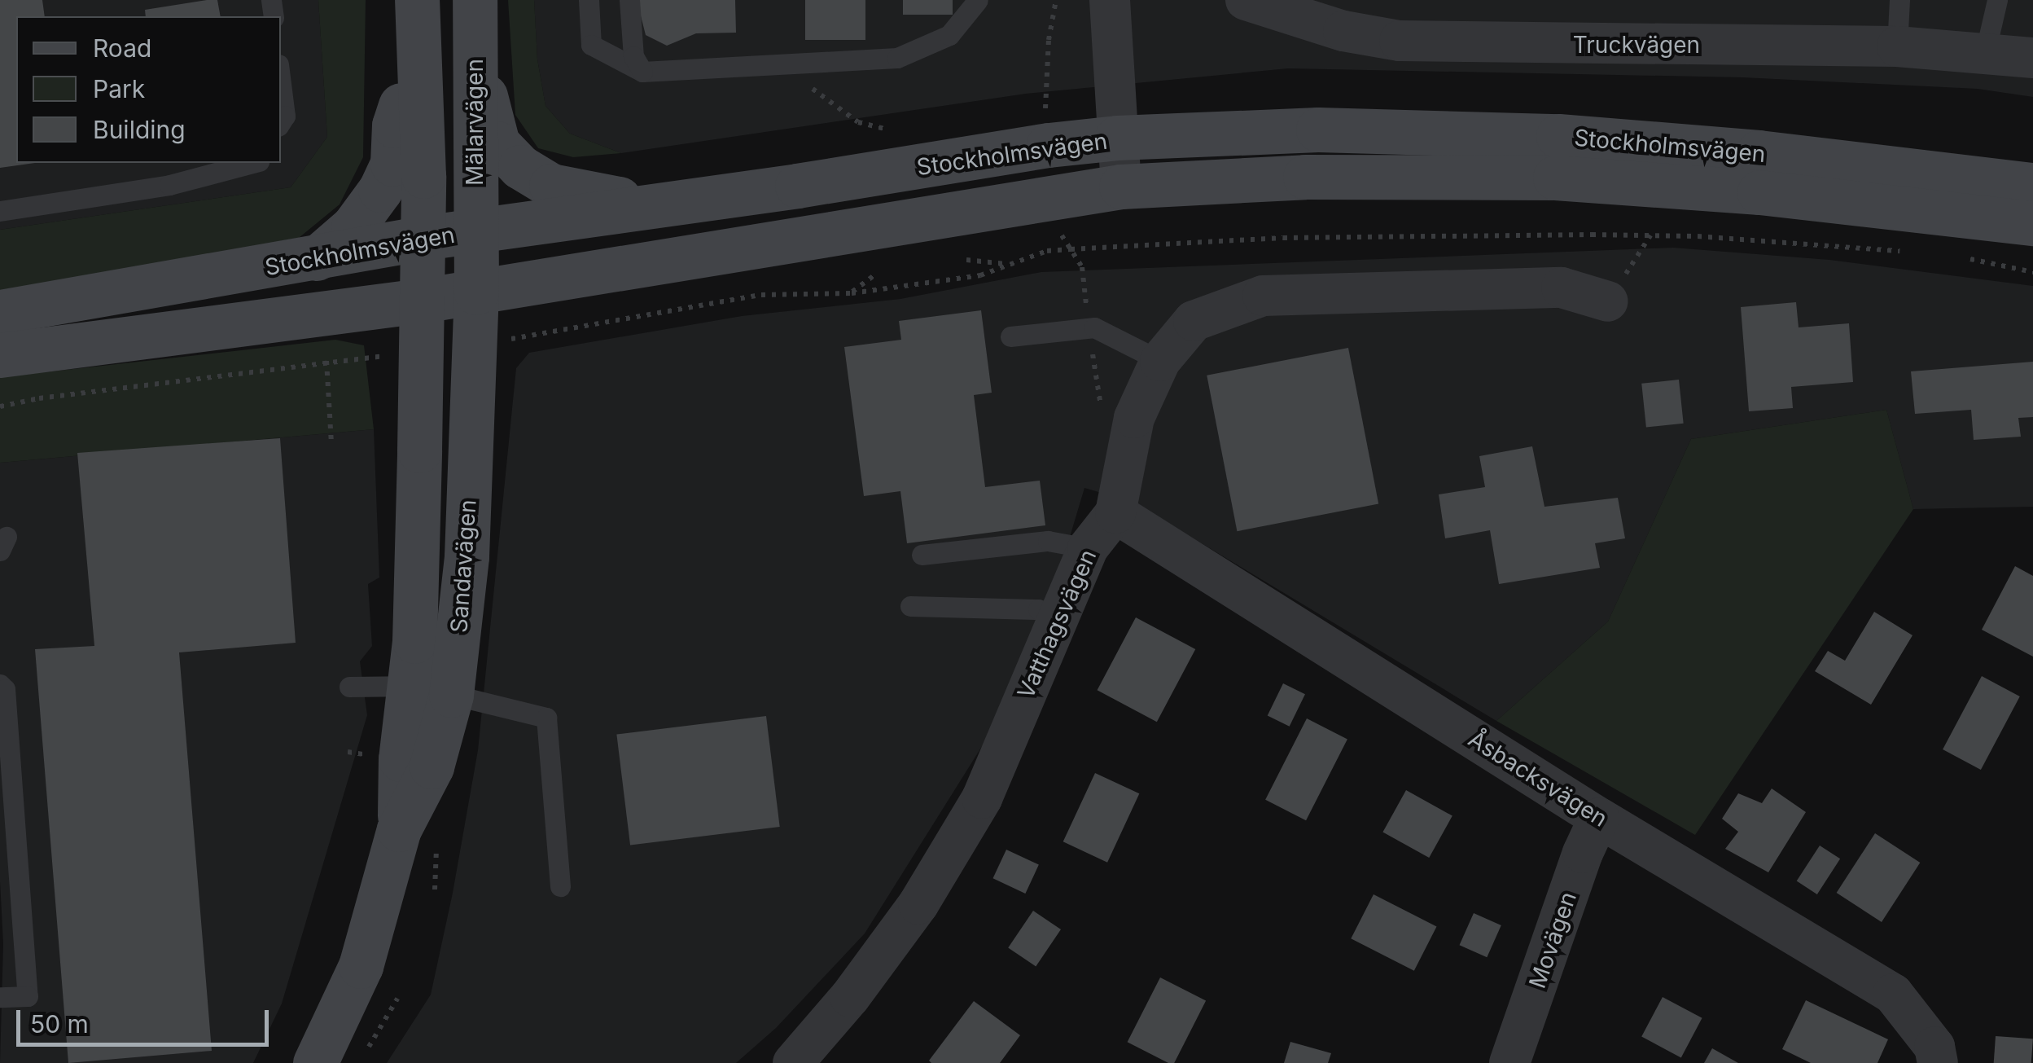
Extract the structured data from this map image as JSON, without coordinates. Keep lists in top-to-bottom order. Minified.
{"streets":{"main road":["Mälarvägen","Stockholmsvägen","Sandavägen"],"street":["Truckvägen","Vatthagsvägen","Åsbacksvägen","Movägen"]},"crossings":[["Mälarvägen","Stockholmsvägen"],["Mälarvägen","Sandavägen"],["Stockholmsvägen","Sandavägen"],["Vatthagsvägen","Åsbacksvägen"],["Åsbacksvägen","Movägen"]],"legend":["Road","Park","Building"],"scale_bar":"50 m"}
